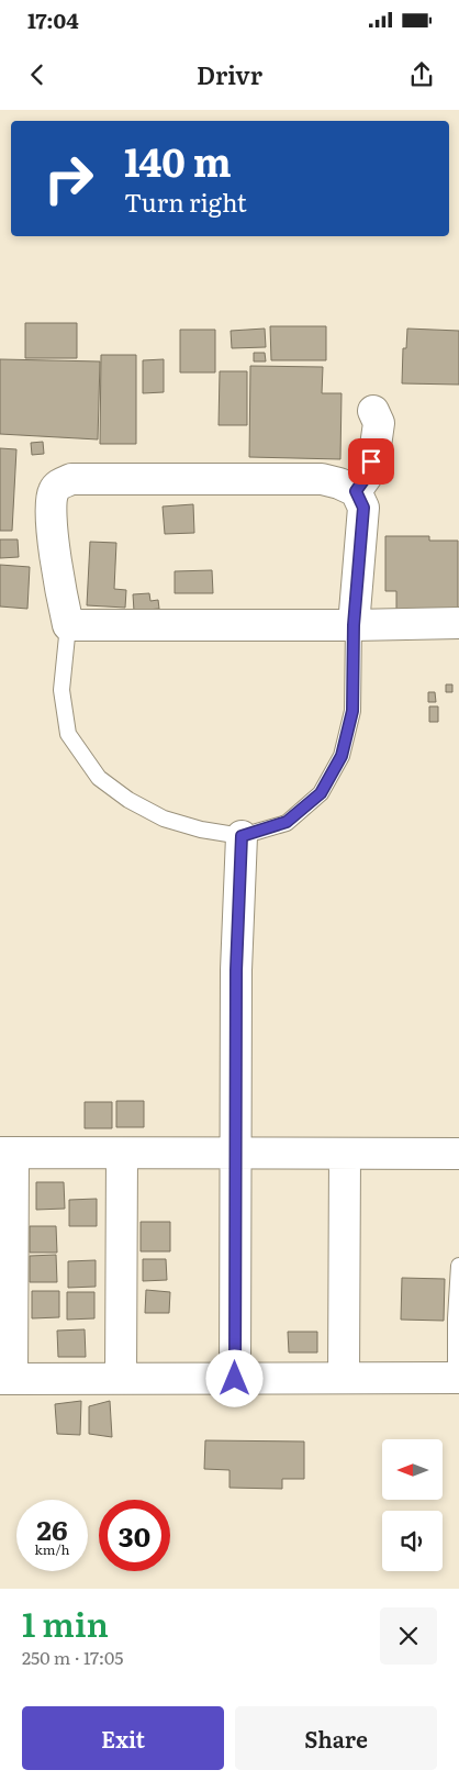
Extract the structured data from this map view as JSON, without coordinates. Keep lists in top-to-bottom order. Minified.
{"north":"left","page":{"status":"17:04","header":"Drivr","turn":["140 m","Turn right"],"speed":"26 km/h","limit":"30","heading":["1 min","250 m · 17:05"],"buttons":["Exit","Share"]}}
